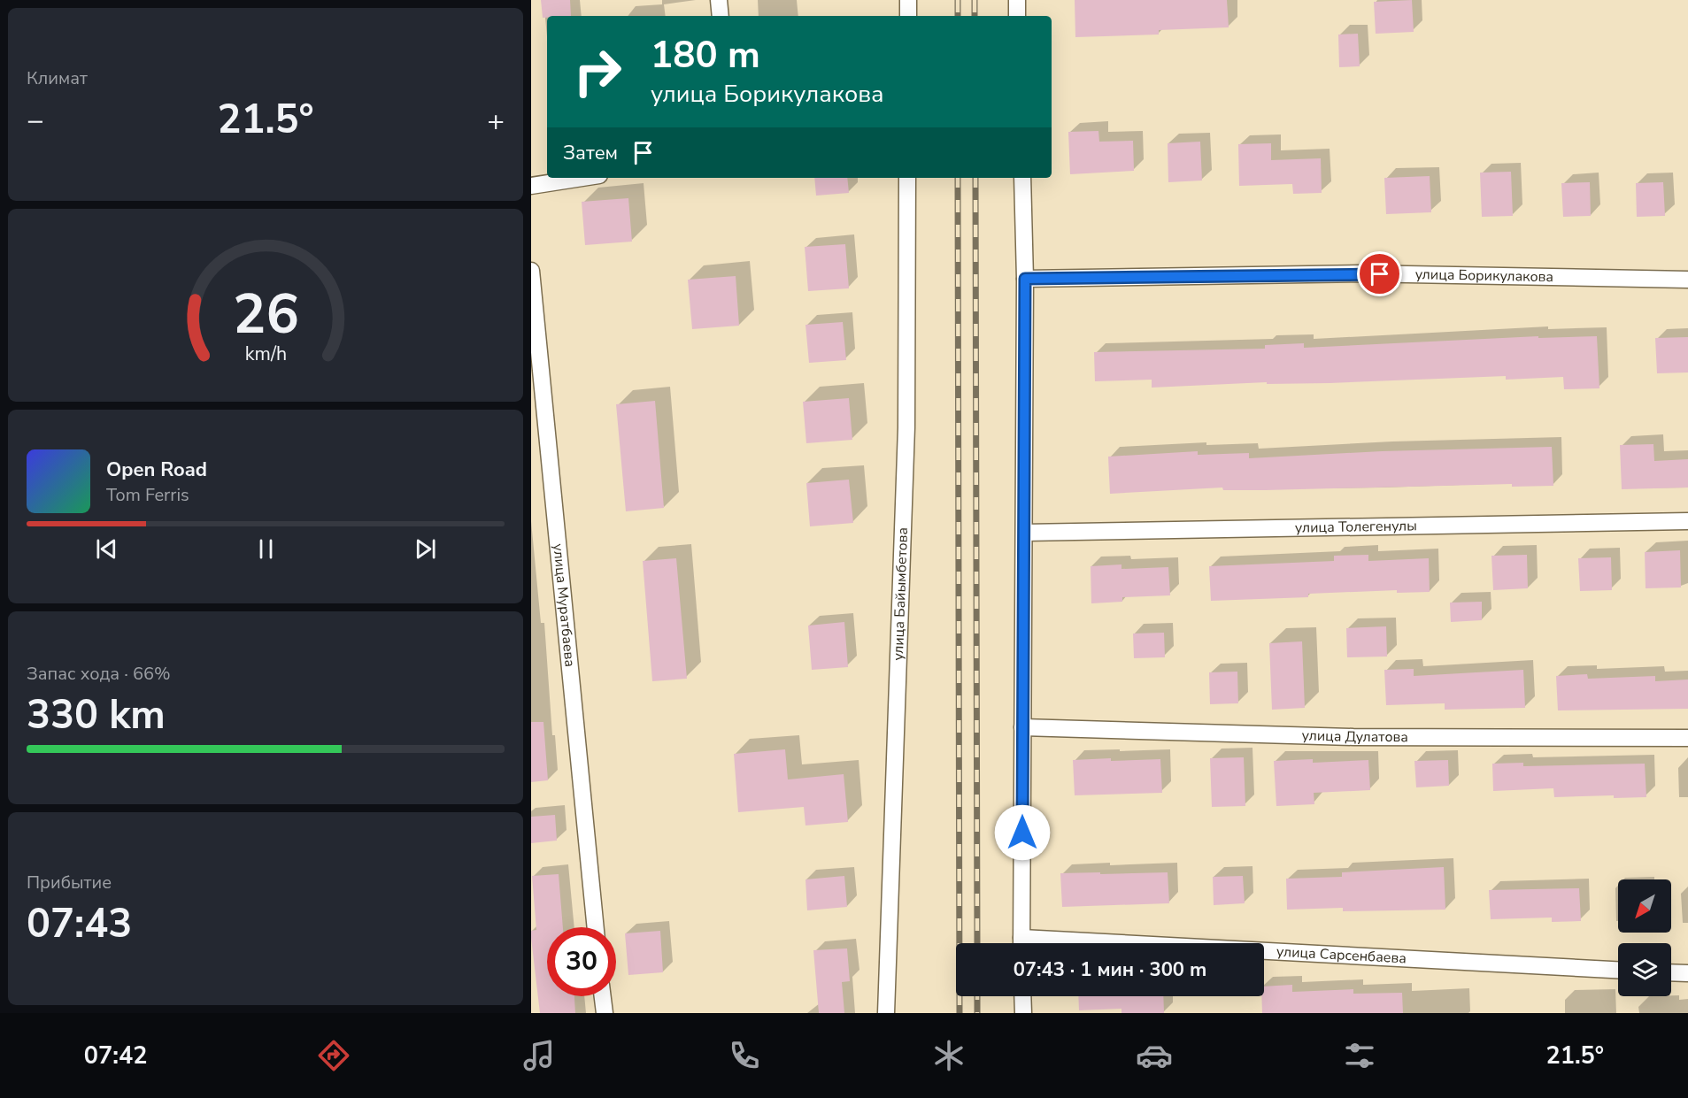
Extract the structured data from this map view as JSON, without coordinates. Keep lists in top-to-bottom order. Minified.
{"streets":{"street":["улица Борикулакова","улица Толегенулы","улица Байымбетова","улица Муратбаева","улица Дулатова","улица Сарсенбаева"]},"north":"bottom left","page":{"tile":["Климат",["Запас хода · 66%","330 km"],["Прибытие","07:43"]],"turn":["180 m","улица Борикулакова"],"heat":["−","21.5°","+"],"then":"Затем","song":["Open Road","Tom Ferris"],"limit":"30","trip":"07:43 · 1 мин · 300 m","tabs":["07:42","21.5°"],"gauge":["26","km/h"]}}
